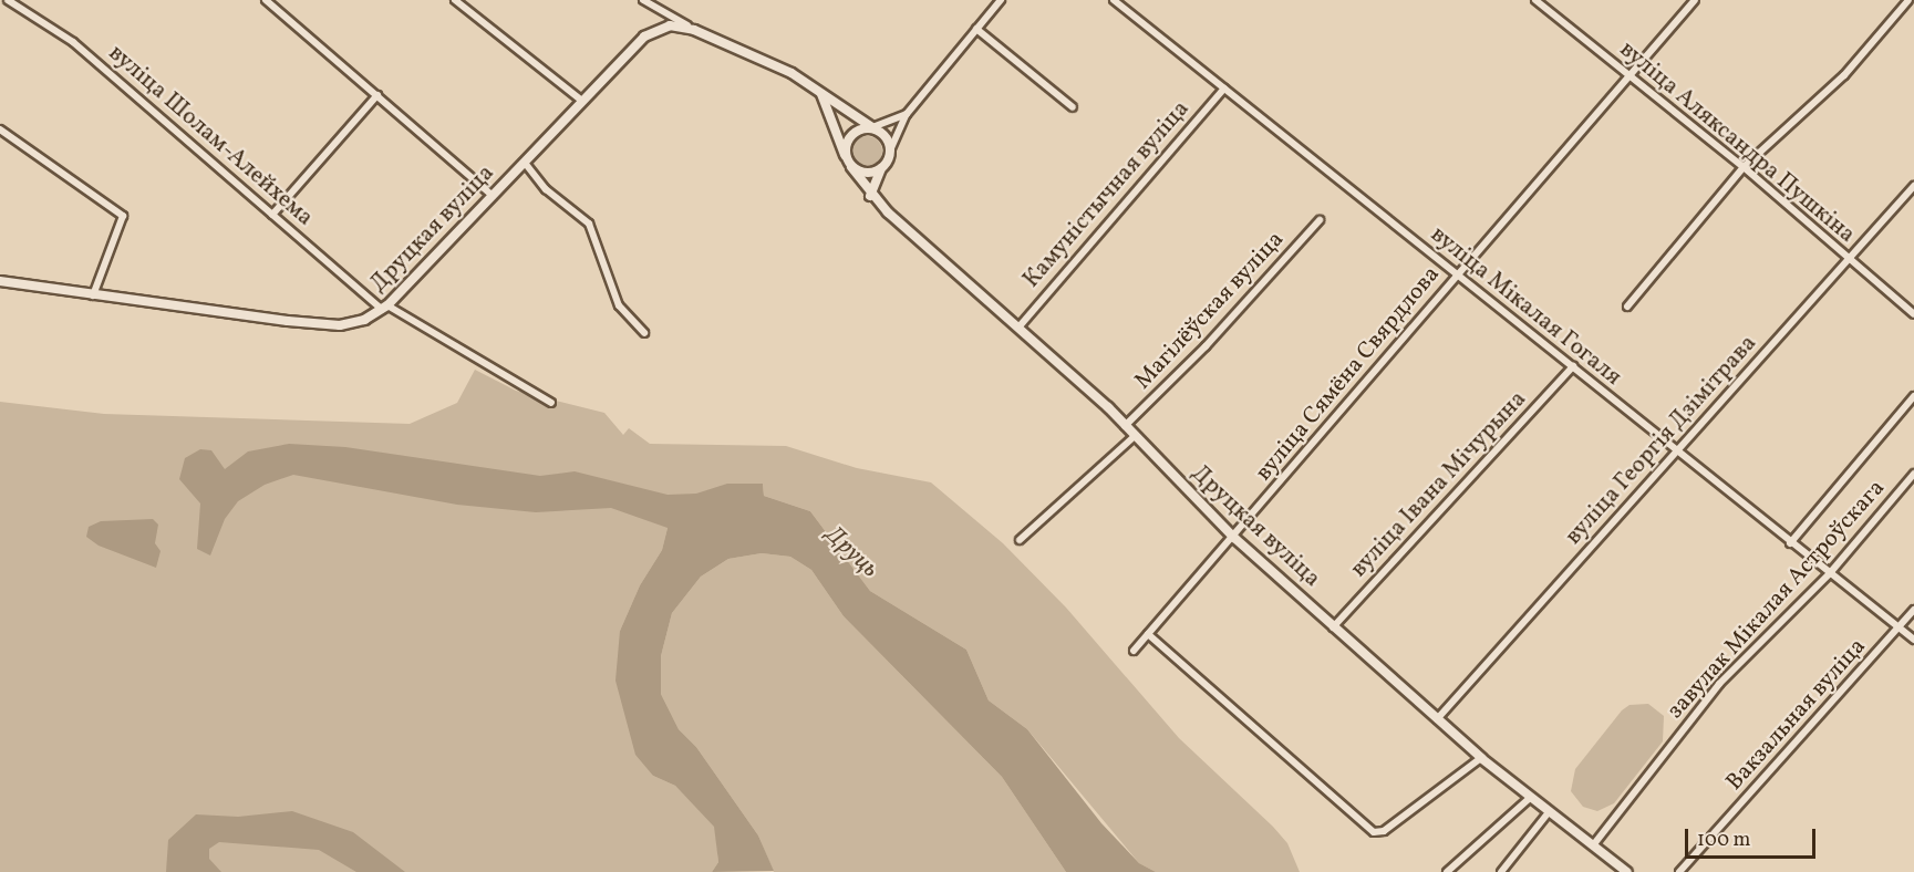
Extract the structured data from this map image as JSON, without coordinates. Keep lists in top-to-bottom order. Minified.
{"streets":{"main road":["Друцкая вуліца"],"street":["вуліца Шолам-Алейхема","вуліца Аляксандра Пушкіна","Камуністычная вуліца","вуліца Мікалая Гогаля","Магілёўская вуліца","вуліца Сямёна Свярдлова","вуліца Георгія Дзімітрава","вуліца Івана Мічурына","завулак Мікалая Астроўскага","Вакзальная вуліца"]},"crossings":[["вуліца Шолам-Алейхема","Друцкая вуліца"],["вуліца Аляксандра Пушкіна","вуліца Сямёна Свярдлова"],["вуліца Аляксандра Пушкіна","вуліца Георгія Дзімітрава"],["Камуністычная вуліца","Друцкая вуліца"],["Камуністычная вуліца","вуліца Мікалая Гогаля"],["Друцкая вуліца","Магілёўская вуліца"],["Друцкая вуліца","вуліца Сямёна Свярдлова"],["Друцкая вуліца","вуліца Георгія Дзімітрава"],["Друцкая вуліца","вуліца Івана Мічурына"],["Друцкая вуліца","завулак Мікалая Астроўскага"],["вуліца Мікалая Гогаля","вуліца Сямёна Свярдлова"],["вуліца Мікалая Гогаля","вуліца Георгія Дзімітрава"],["вуліца Мікалая Гогаля","вуліца Івана Мічурына"],["вуліца Мікалая Гогаля","завулак Мікалая Астроўскага"],["вуліца Мікалая Гогаля","Вакзальная вуліца"]],"water":["Друць"],"scale_bar":"100 m"}
